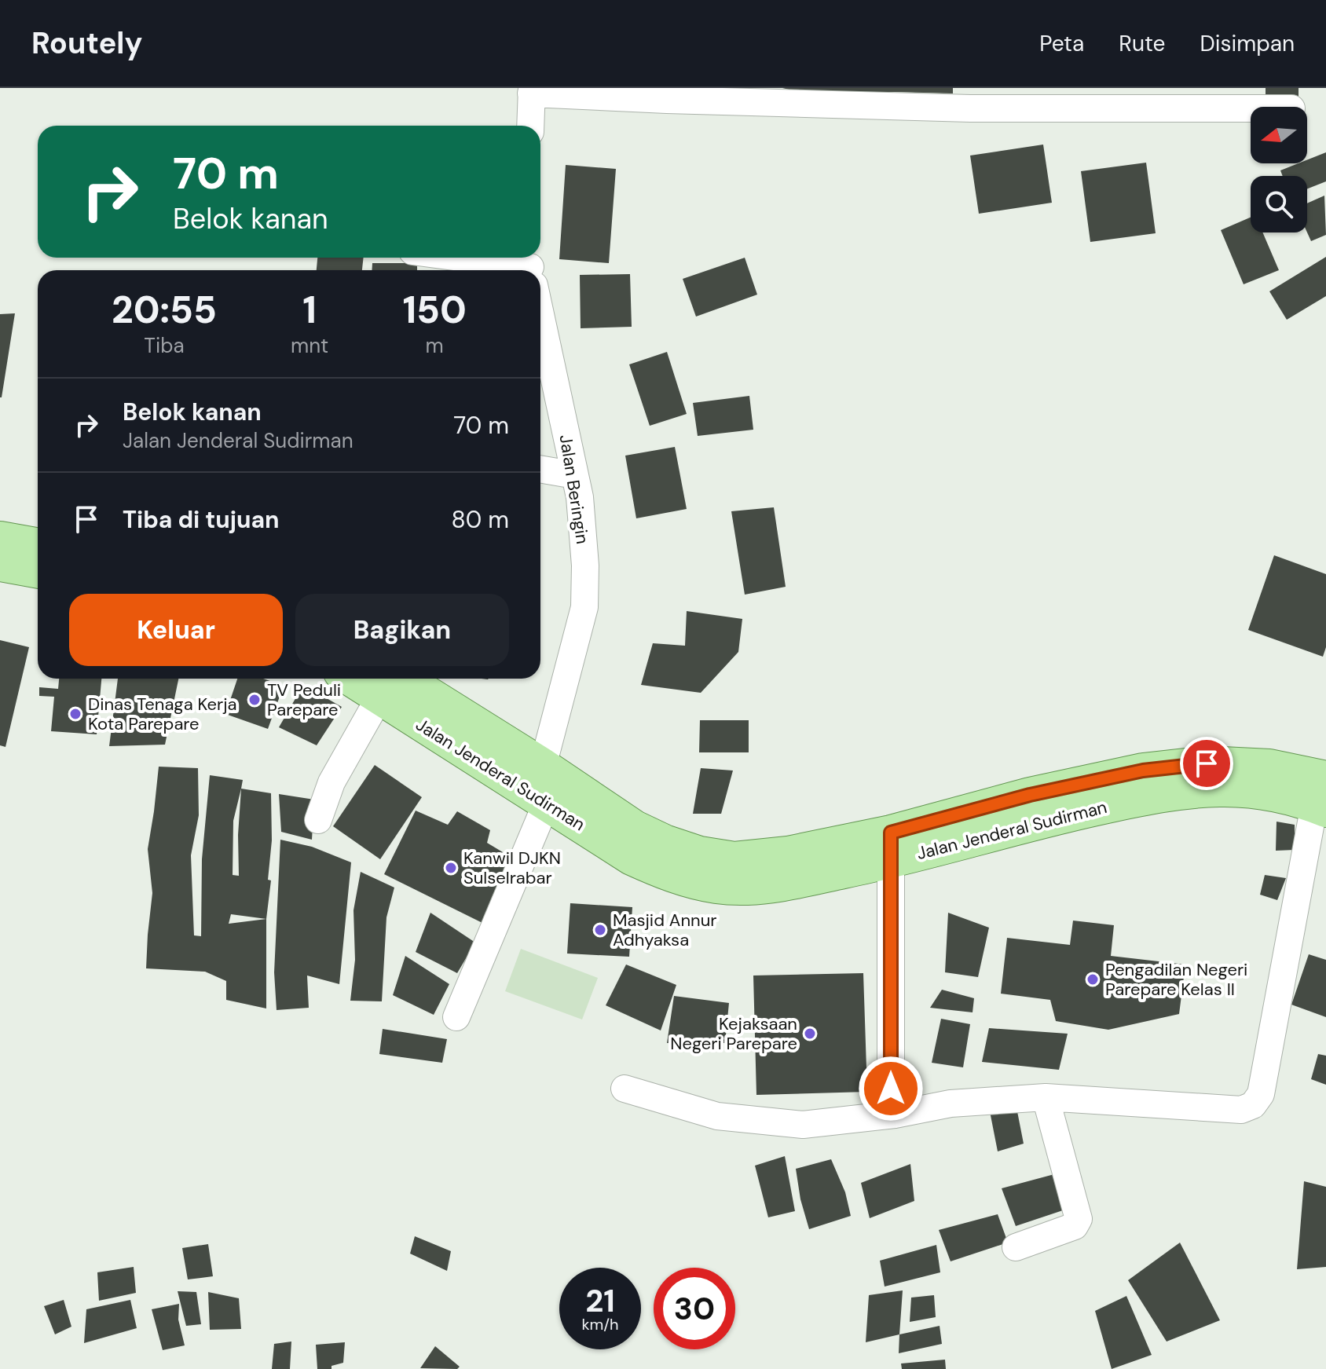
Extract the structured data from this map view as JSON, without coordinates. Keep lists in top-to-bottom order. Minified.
{"streets":{"main road":["Jalan Jenderal Sudirman"],"street":["Jalan Beringin"]},"crossings":[["Jalan Beringin","Jalan Jenderal Sudirman"]],"places":["TV Peduli Parepare","Dinas Tenaga Kerja Kota Parepare","Kanwil DJKN Sulselrabar","Masjid Annur Adhyaksa","Pengadilan Negeri Parepare Kelas II","Kejaksaan Negeri Parepare"],"north":"left","page":{"header":"Routely","nav":["Peta","Rute","Disimpan"],"turn":["70 m","Belok kanan"],"eta":["20:55","Tiba","1","mnt","150","m"],"list":[{"name":"Belok kanan","note":"Jalan Jenderal Sudirman","value":"70 m"},{"name":"Tiba di tujuan","value":"80 m"}],"buttons":["Keluar","Bagikan"],"speed":"21 km/h","limit":"30"}}
